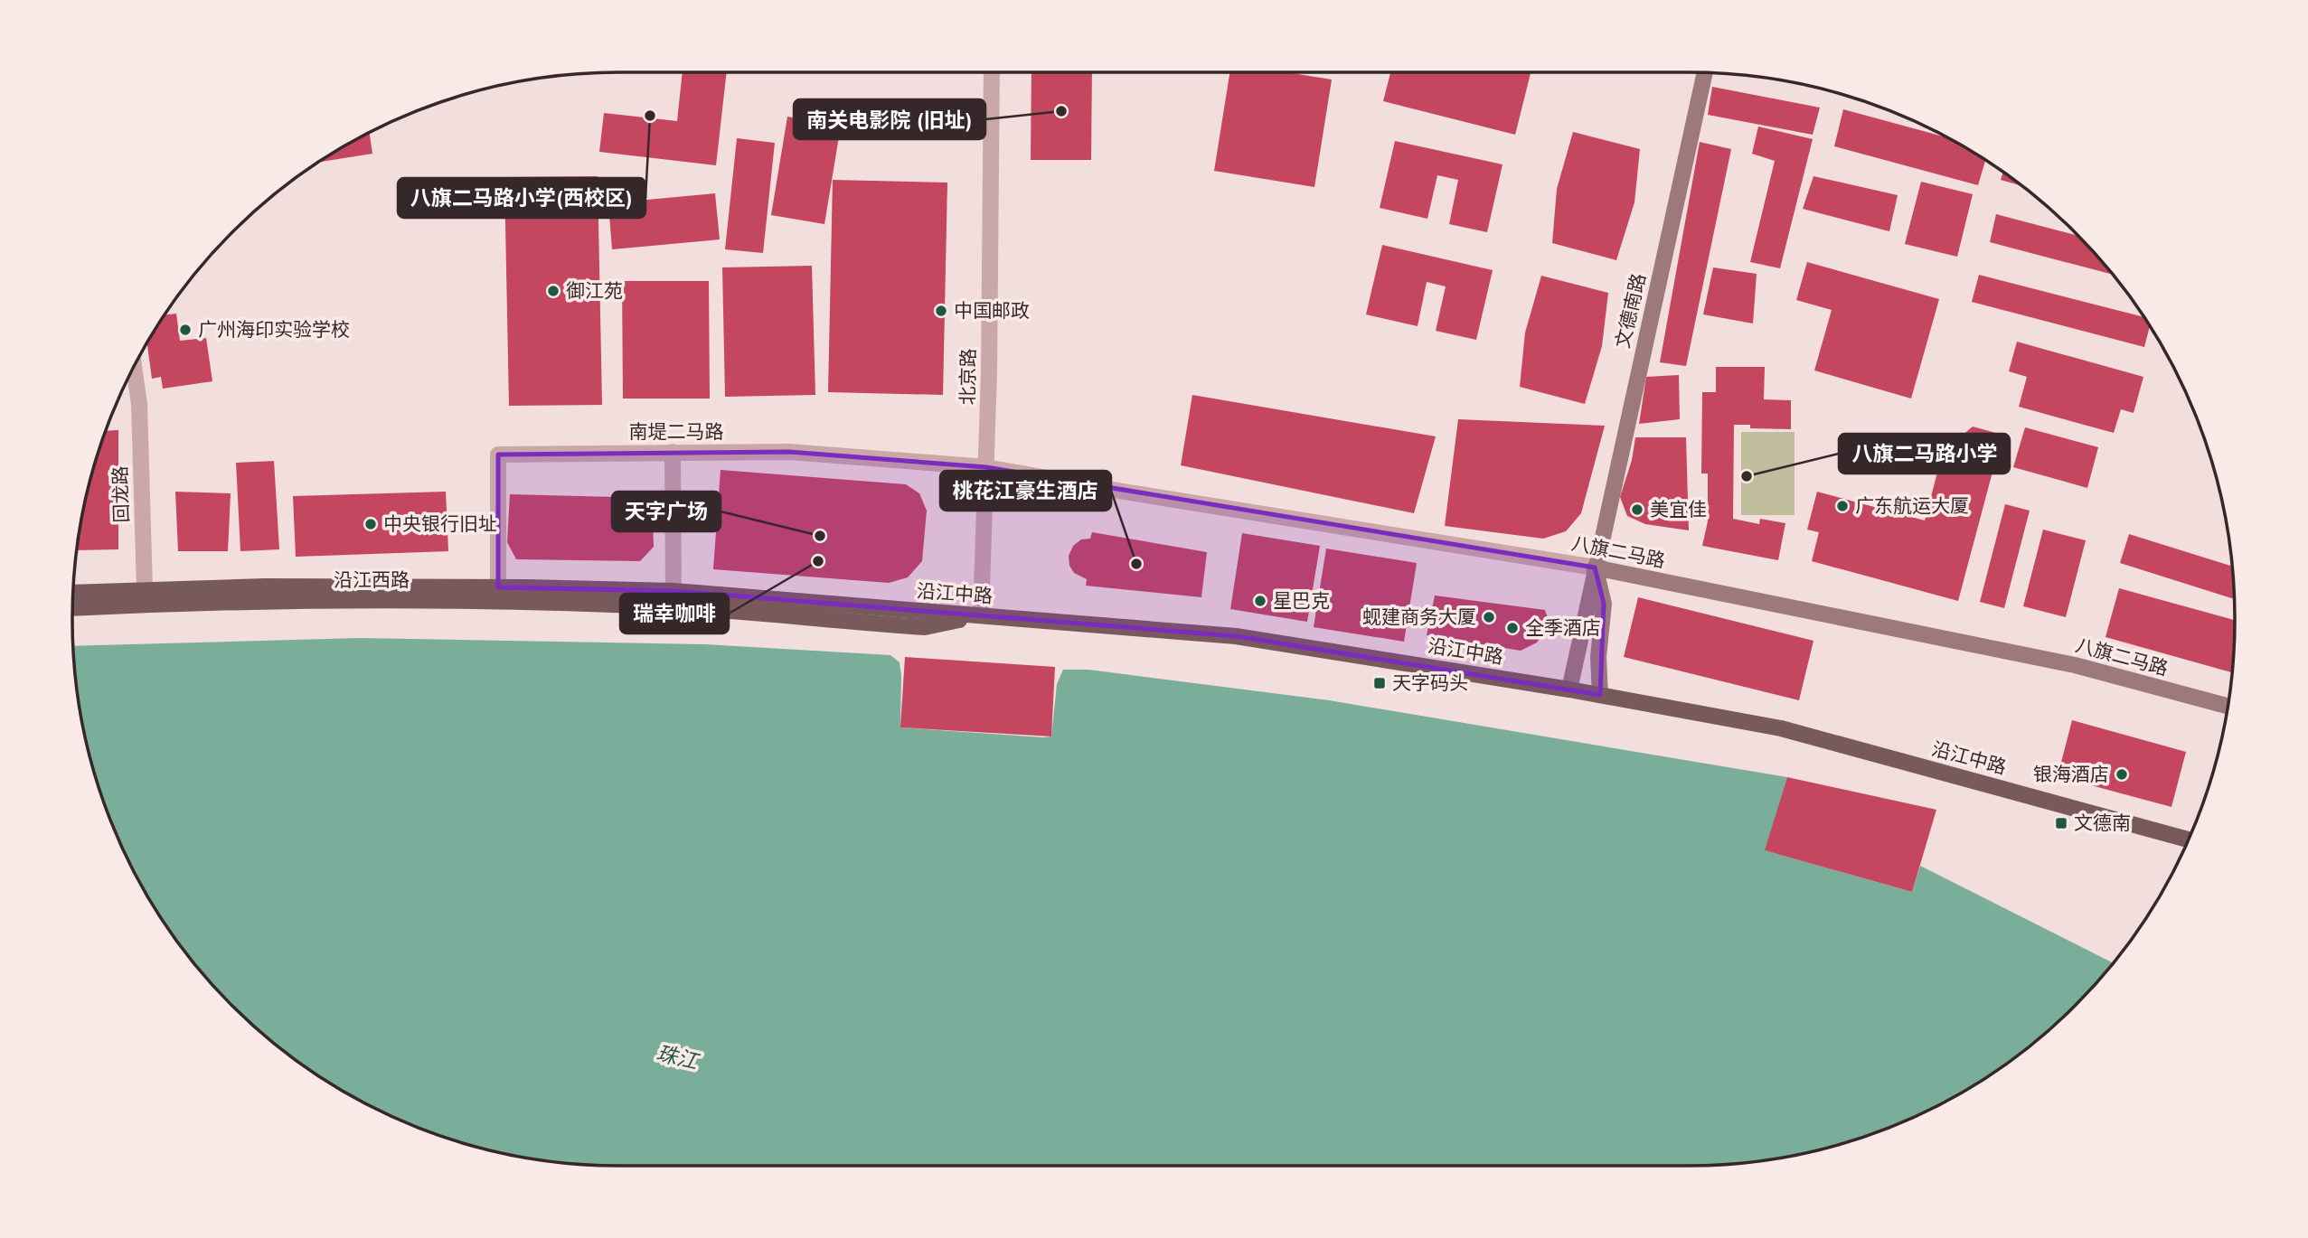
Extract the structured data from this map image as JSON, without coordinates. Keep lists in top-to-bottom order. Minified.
{"streets":{"main road":["文德南路","八旗二马路","沿江西路","沿江中路"],"street":["北京路","南堤二马路","回龙路"]},"crossings":[["文德南路","八旗二马路"],["文德南路","沿江中路"],["北京路","南堤二马路"],["北京路","八旗二马路"],["北京路","沿江西路"],["北京路","沿江中路"],["南堤二马路","八旗二马路"],["南堤二马路","沿江西路"],["回龙路","沿江西路"],["沿江西路","沿江中路"]],"water":["珠江"],"places":{"other":["南关电影院 (旧址)","八旗二马路小学(西校区)","御江苑","中国邮政","广州海印实验学校","八旗二马路小学","广东航运大厦","美宜佳","中央银行旧址","天字广场","瑞幸咖啡","桃花江豪生酒店","星巴克","蚬建商务大厦","全季酒店","银海酒店"],"transit":["天字码头","文德南"]}}
